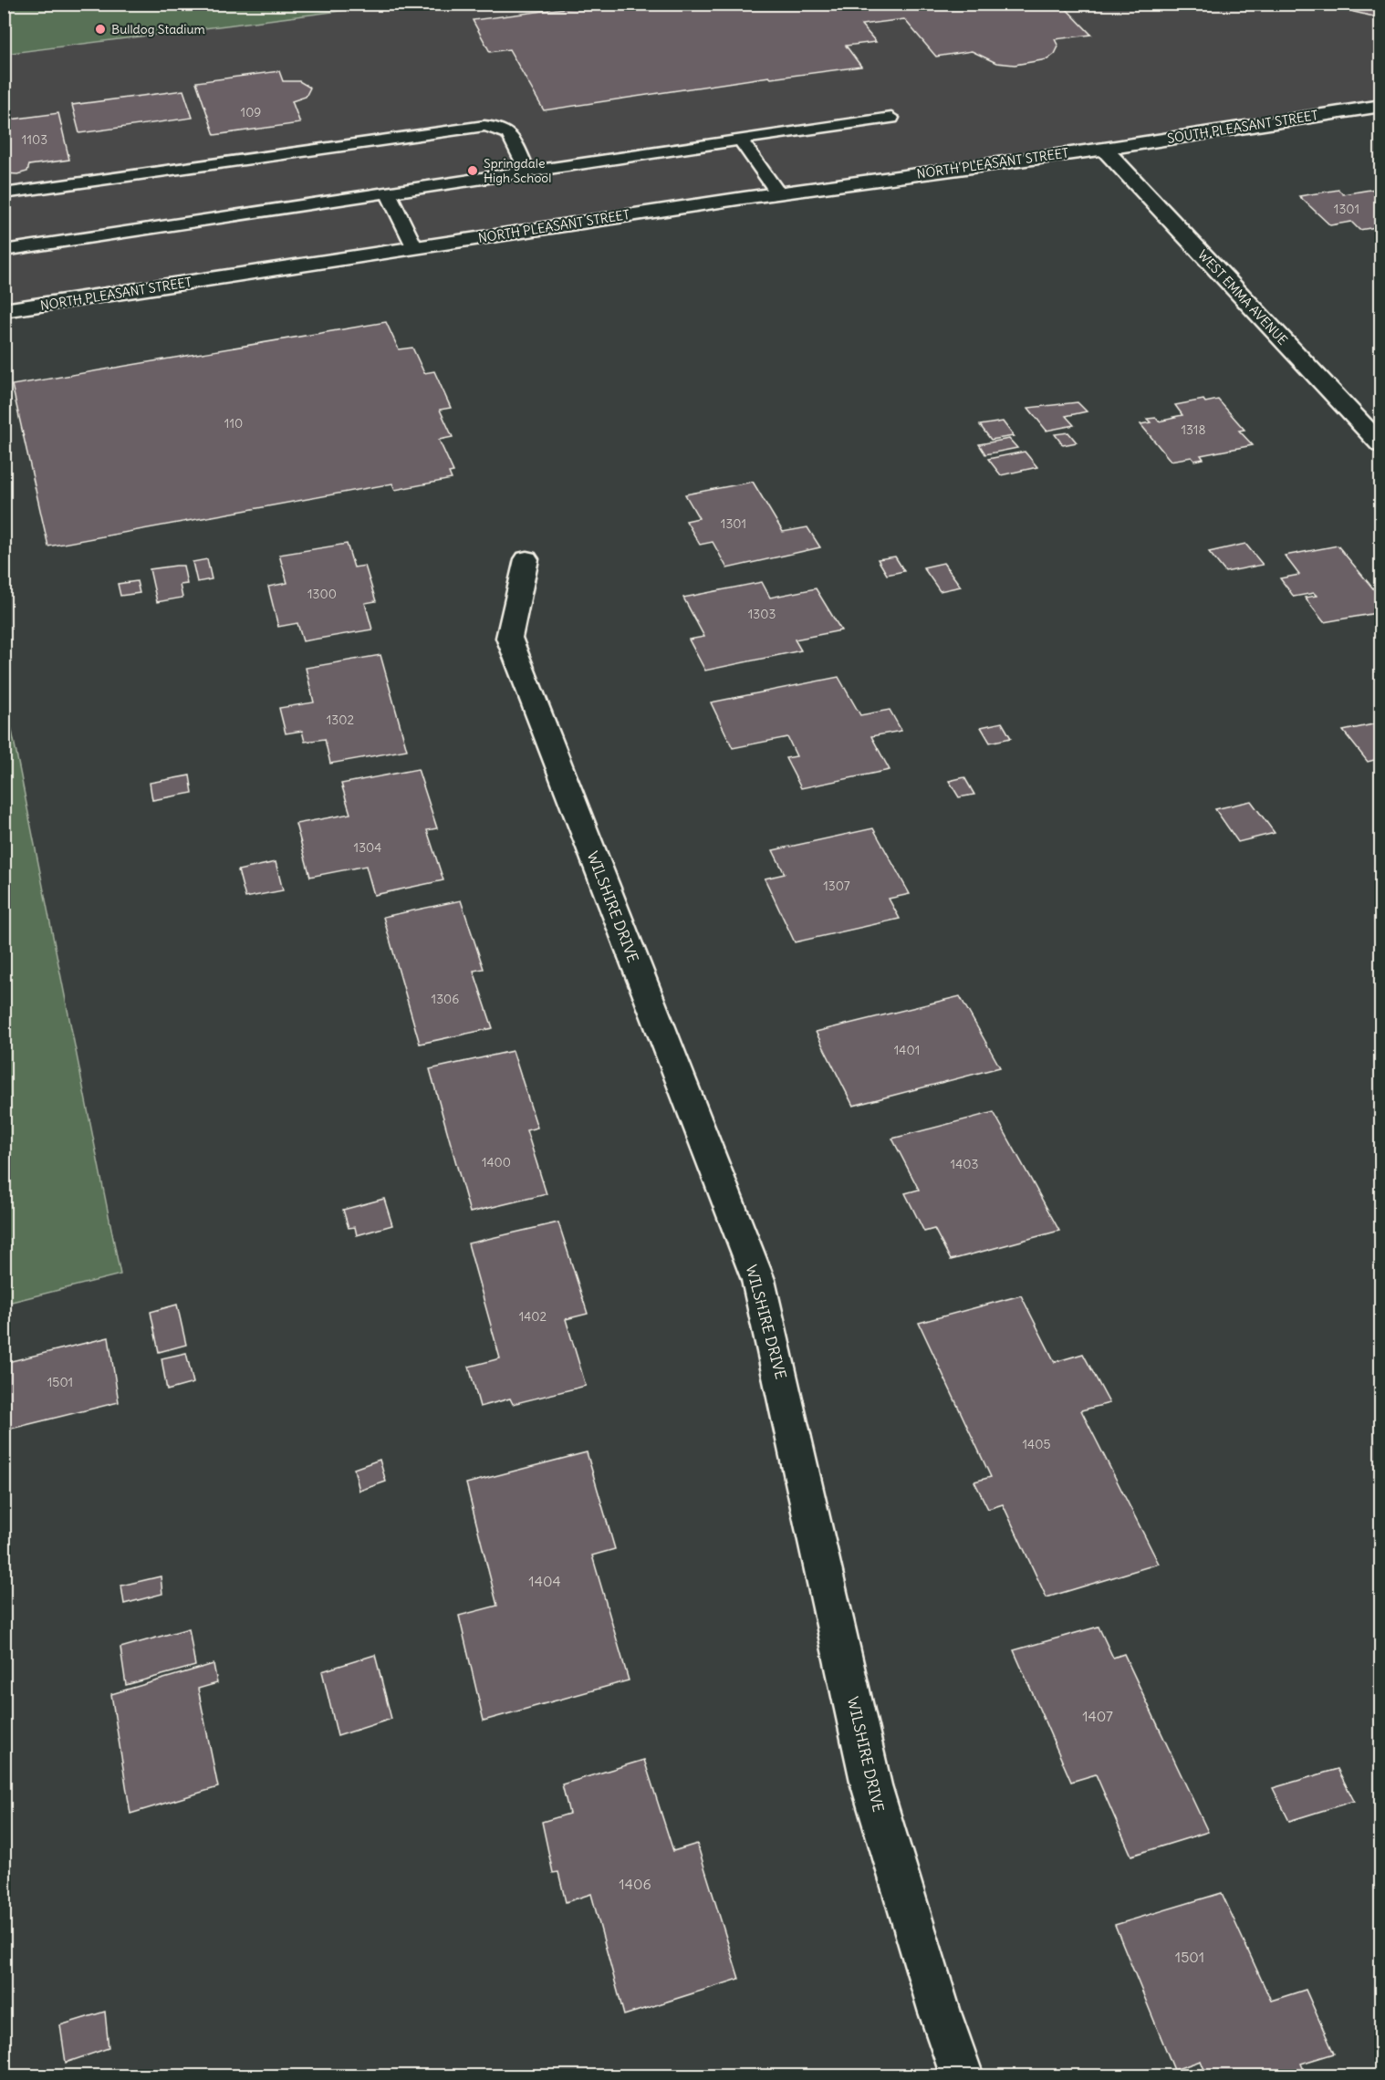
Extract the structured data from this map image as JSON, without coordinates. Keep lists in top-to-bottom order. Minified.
{"streets":{"street":["SOUTH PLEASANT STREET","NORTH PLEASANT STREET","WEST EMMA AVENUE","WILSHIRE DRIVE"]},"crossings":[["SOUTH PLEASANT STREET","NORTH PLEASANT STREET"],["SOUTH PLEASANT STREET","WEST EMMA AVENUE"],["NORTH PLEASANT STREET","WEST EMMA AVENUE"]],"places":["Bulldog Stadium","Springdale High School"],"house_numbers":["109","1103","1301","110","1318","1301","1300","1303","1302","1304","1307","1306","1401","1400","1403","1402","1501","1405","1404","1407","1406","1501"]}
